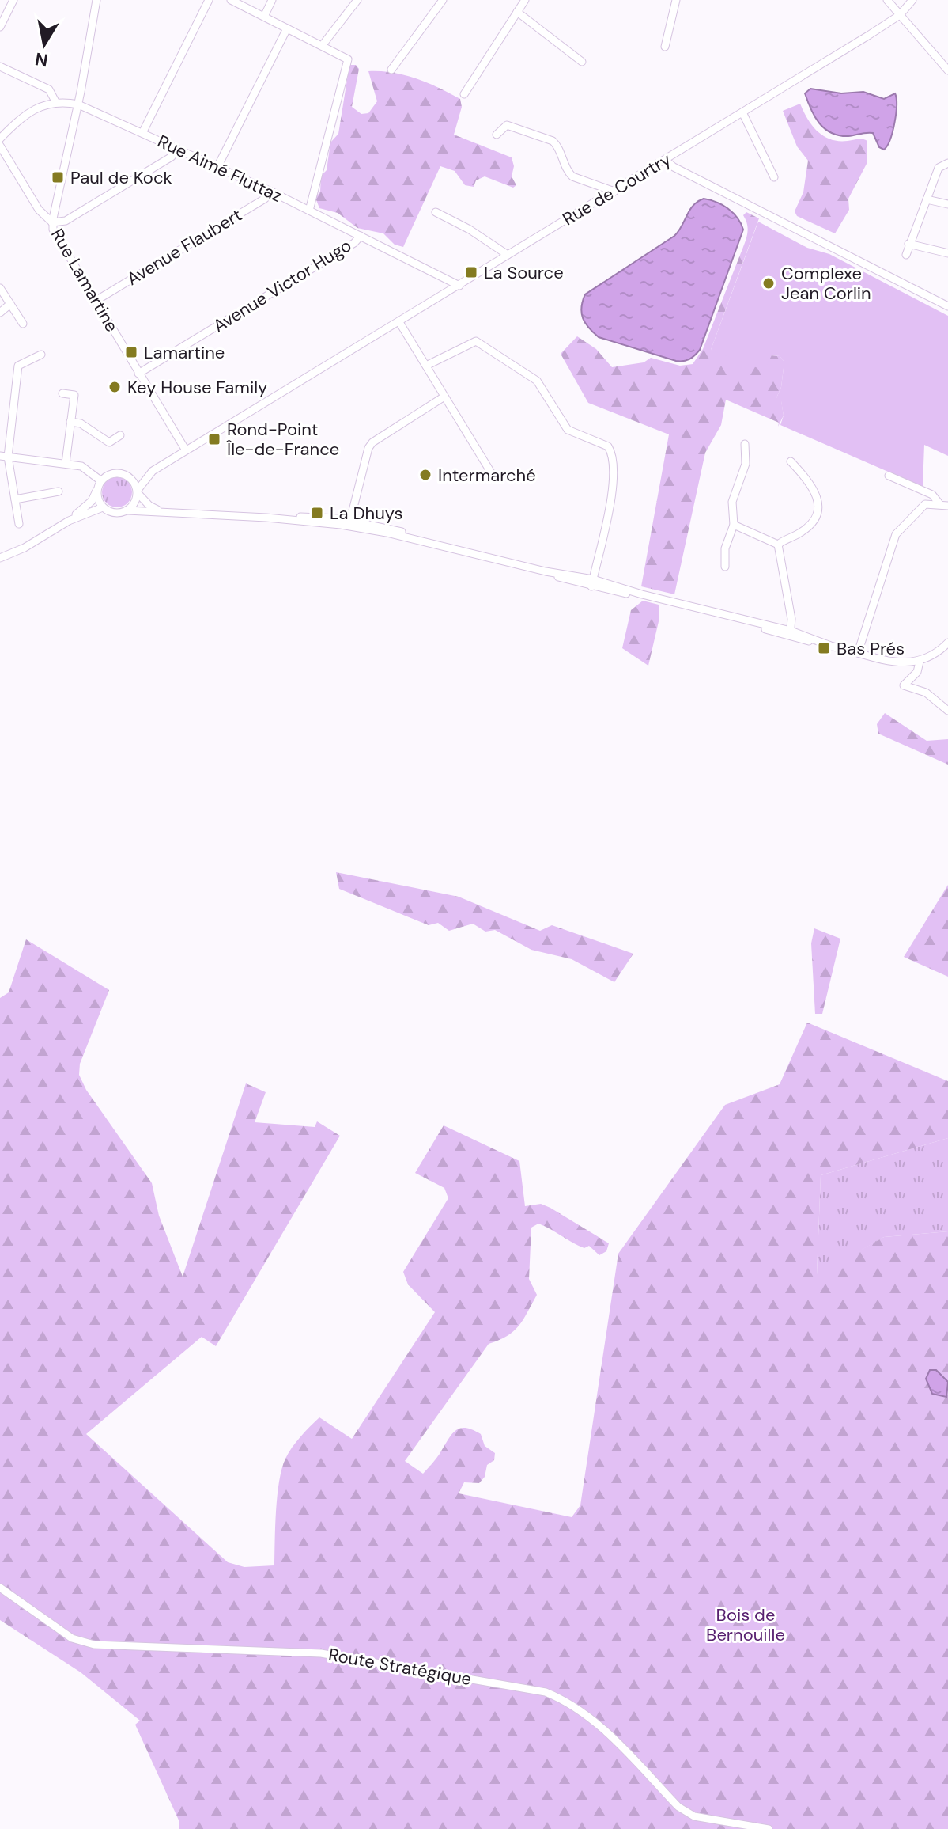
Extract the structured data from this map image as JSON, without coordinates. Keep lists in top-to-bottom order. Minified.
{"streets":{"street":["Rue Aimé Fluttaz","Rue de Courtry","Avenue Flaubert","Rue Lamartine","Avenue Victor Hugo","Route Stratégique"]},"crossings":[["Rue Aimé Fluttaz","Rue de Courtry"],["Rue Aimé Fluttaz","Avenue Flaubert"],["Rue Aimé Fluttaz","Avenue Victor Hugo"],["Rue de Courtry","Rue Lamartine"],["Avenue Flaubert","Rue Lamartine"],["Rue Lamartine","Avenue Victor Hugo"]],"parks":["Bois de Bernouille"],"places":{"transit":["Paul de Kock","La Source","Lamartine","Rond-Point Île-de-France","La Dhuys","Bas Prés"],"other":["Complexe Jean Corlin","Key House Family","Intermarché"]},"north":"bottom"}
